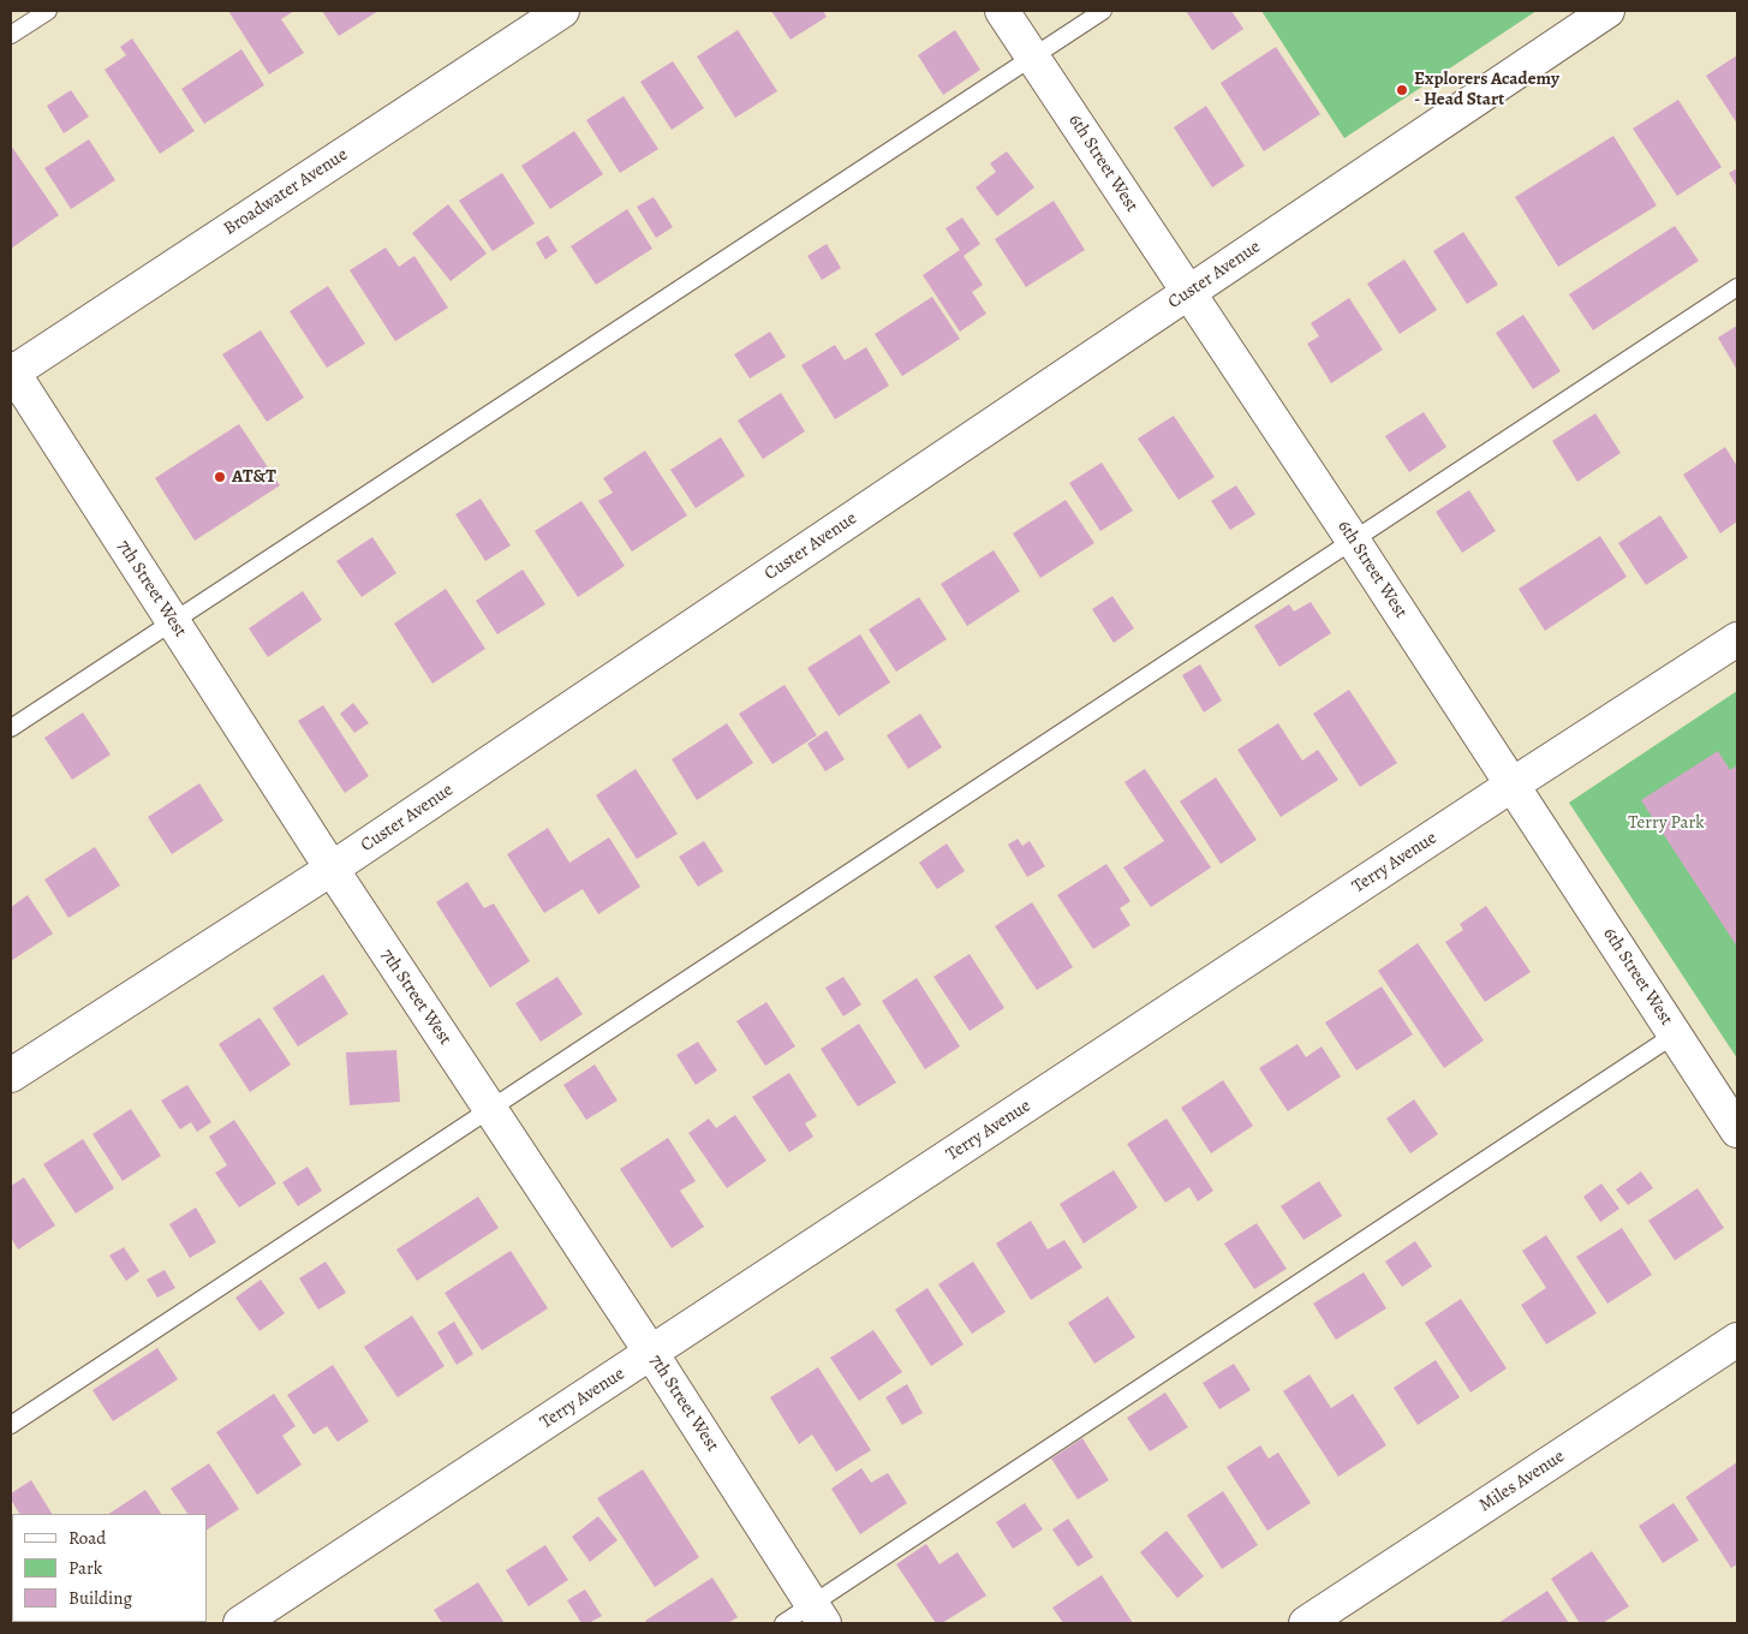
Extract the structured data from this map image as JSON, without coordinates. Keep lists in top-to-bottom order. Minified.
{"streets":{"street":["6th Street West","Broadwater Avenue","Custer Avenue","7th Street West","Terry Avenue","Miles Avenue"]},"crossings":[["6th Street West","Custer Avenue"],["6th Street West","Terry Avenue"],["Broadwater Avenue","7th Street West"],["Custer Avenue","7th Street West"],["7th Street West","Terry Avenue"]],"parks":["Terry Park"],"places":["Explorers Academy - Head Start","AT&T"],"legend":["Road","Park","Building"]}
